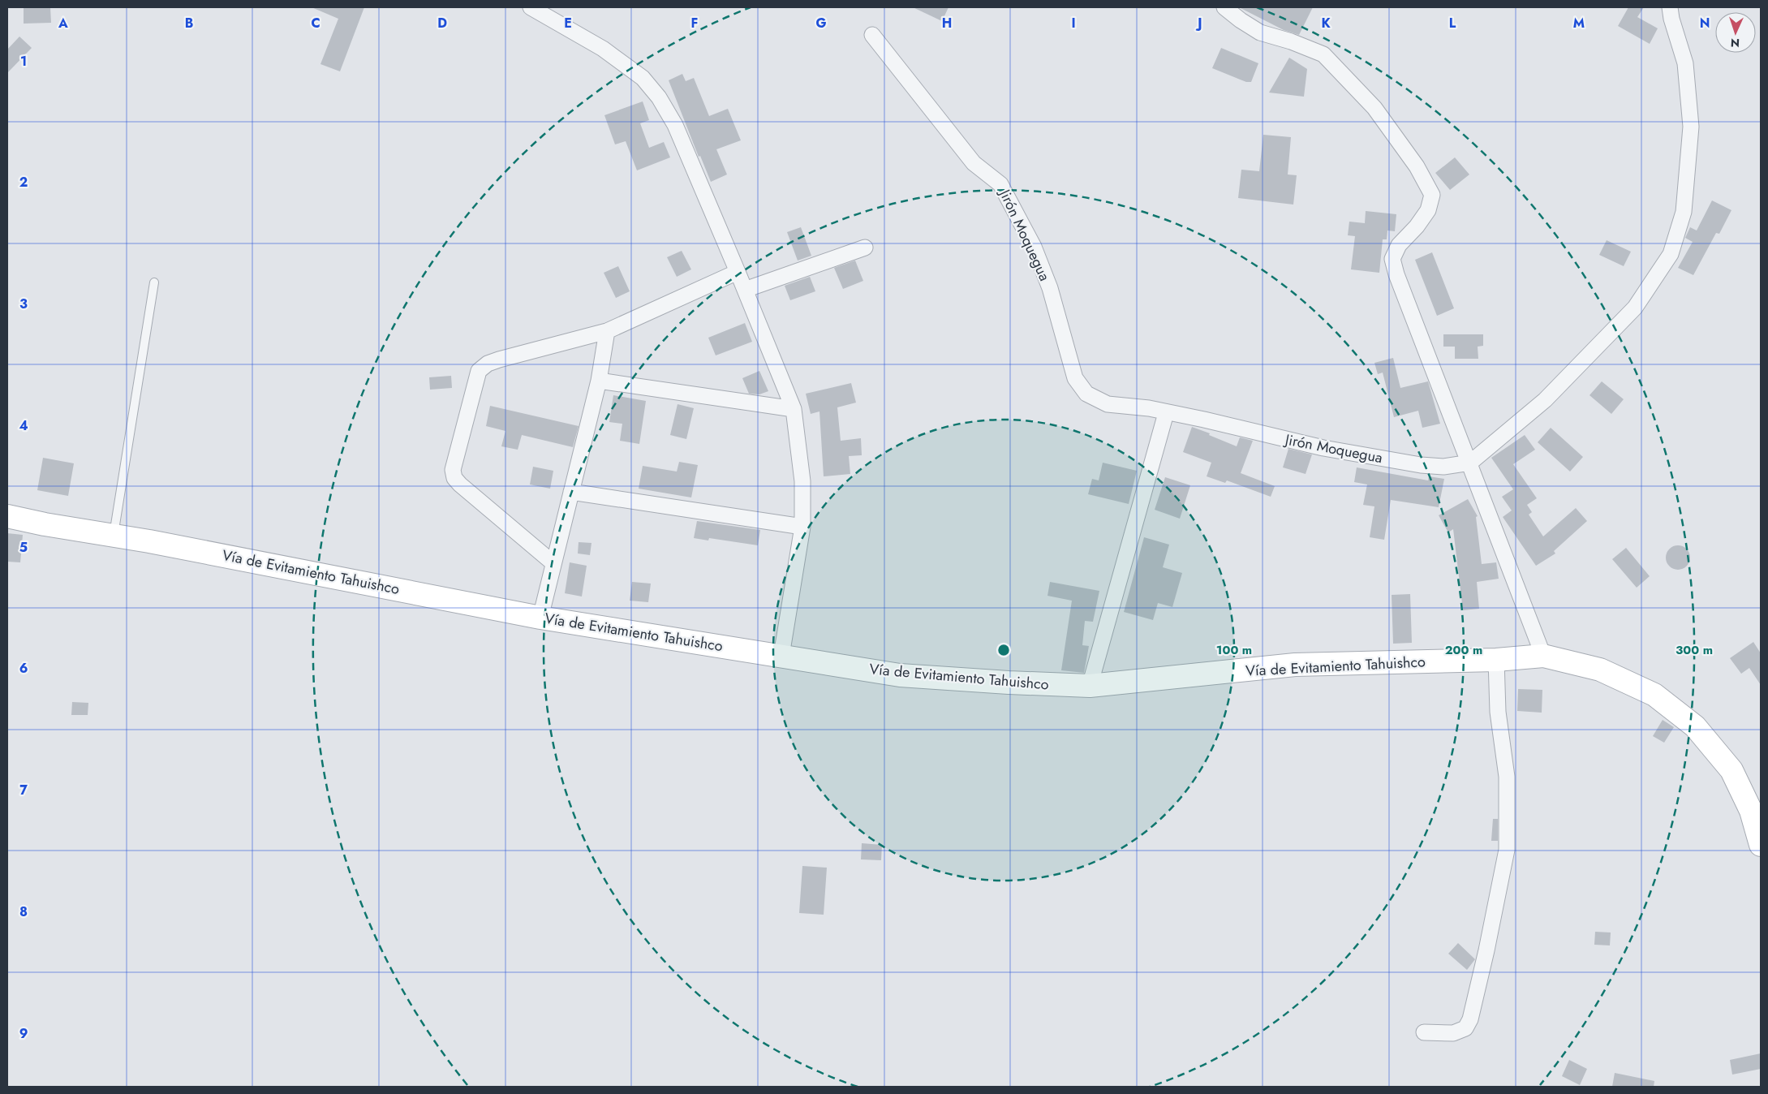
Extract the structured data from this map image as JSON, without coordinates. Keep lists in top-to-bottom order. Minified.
{"streets":{"main road":["Vía de Evitamiento Tahuishco"],"street":["Jirón Moquegua"]},"north":"bottom","grid":{"columns":["A","B","C","D","E","F","G","H","I","J","K","L","M","N"],"rows":["1","2","3","4","5","6","7","8","9"]},"rings":["100 m","200 m","300 m"]}
